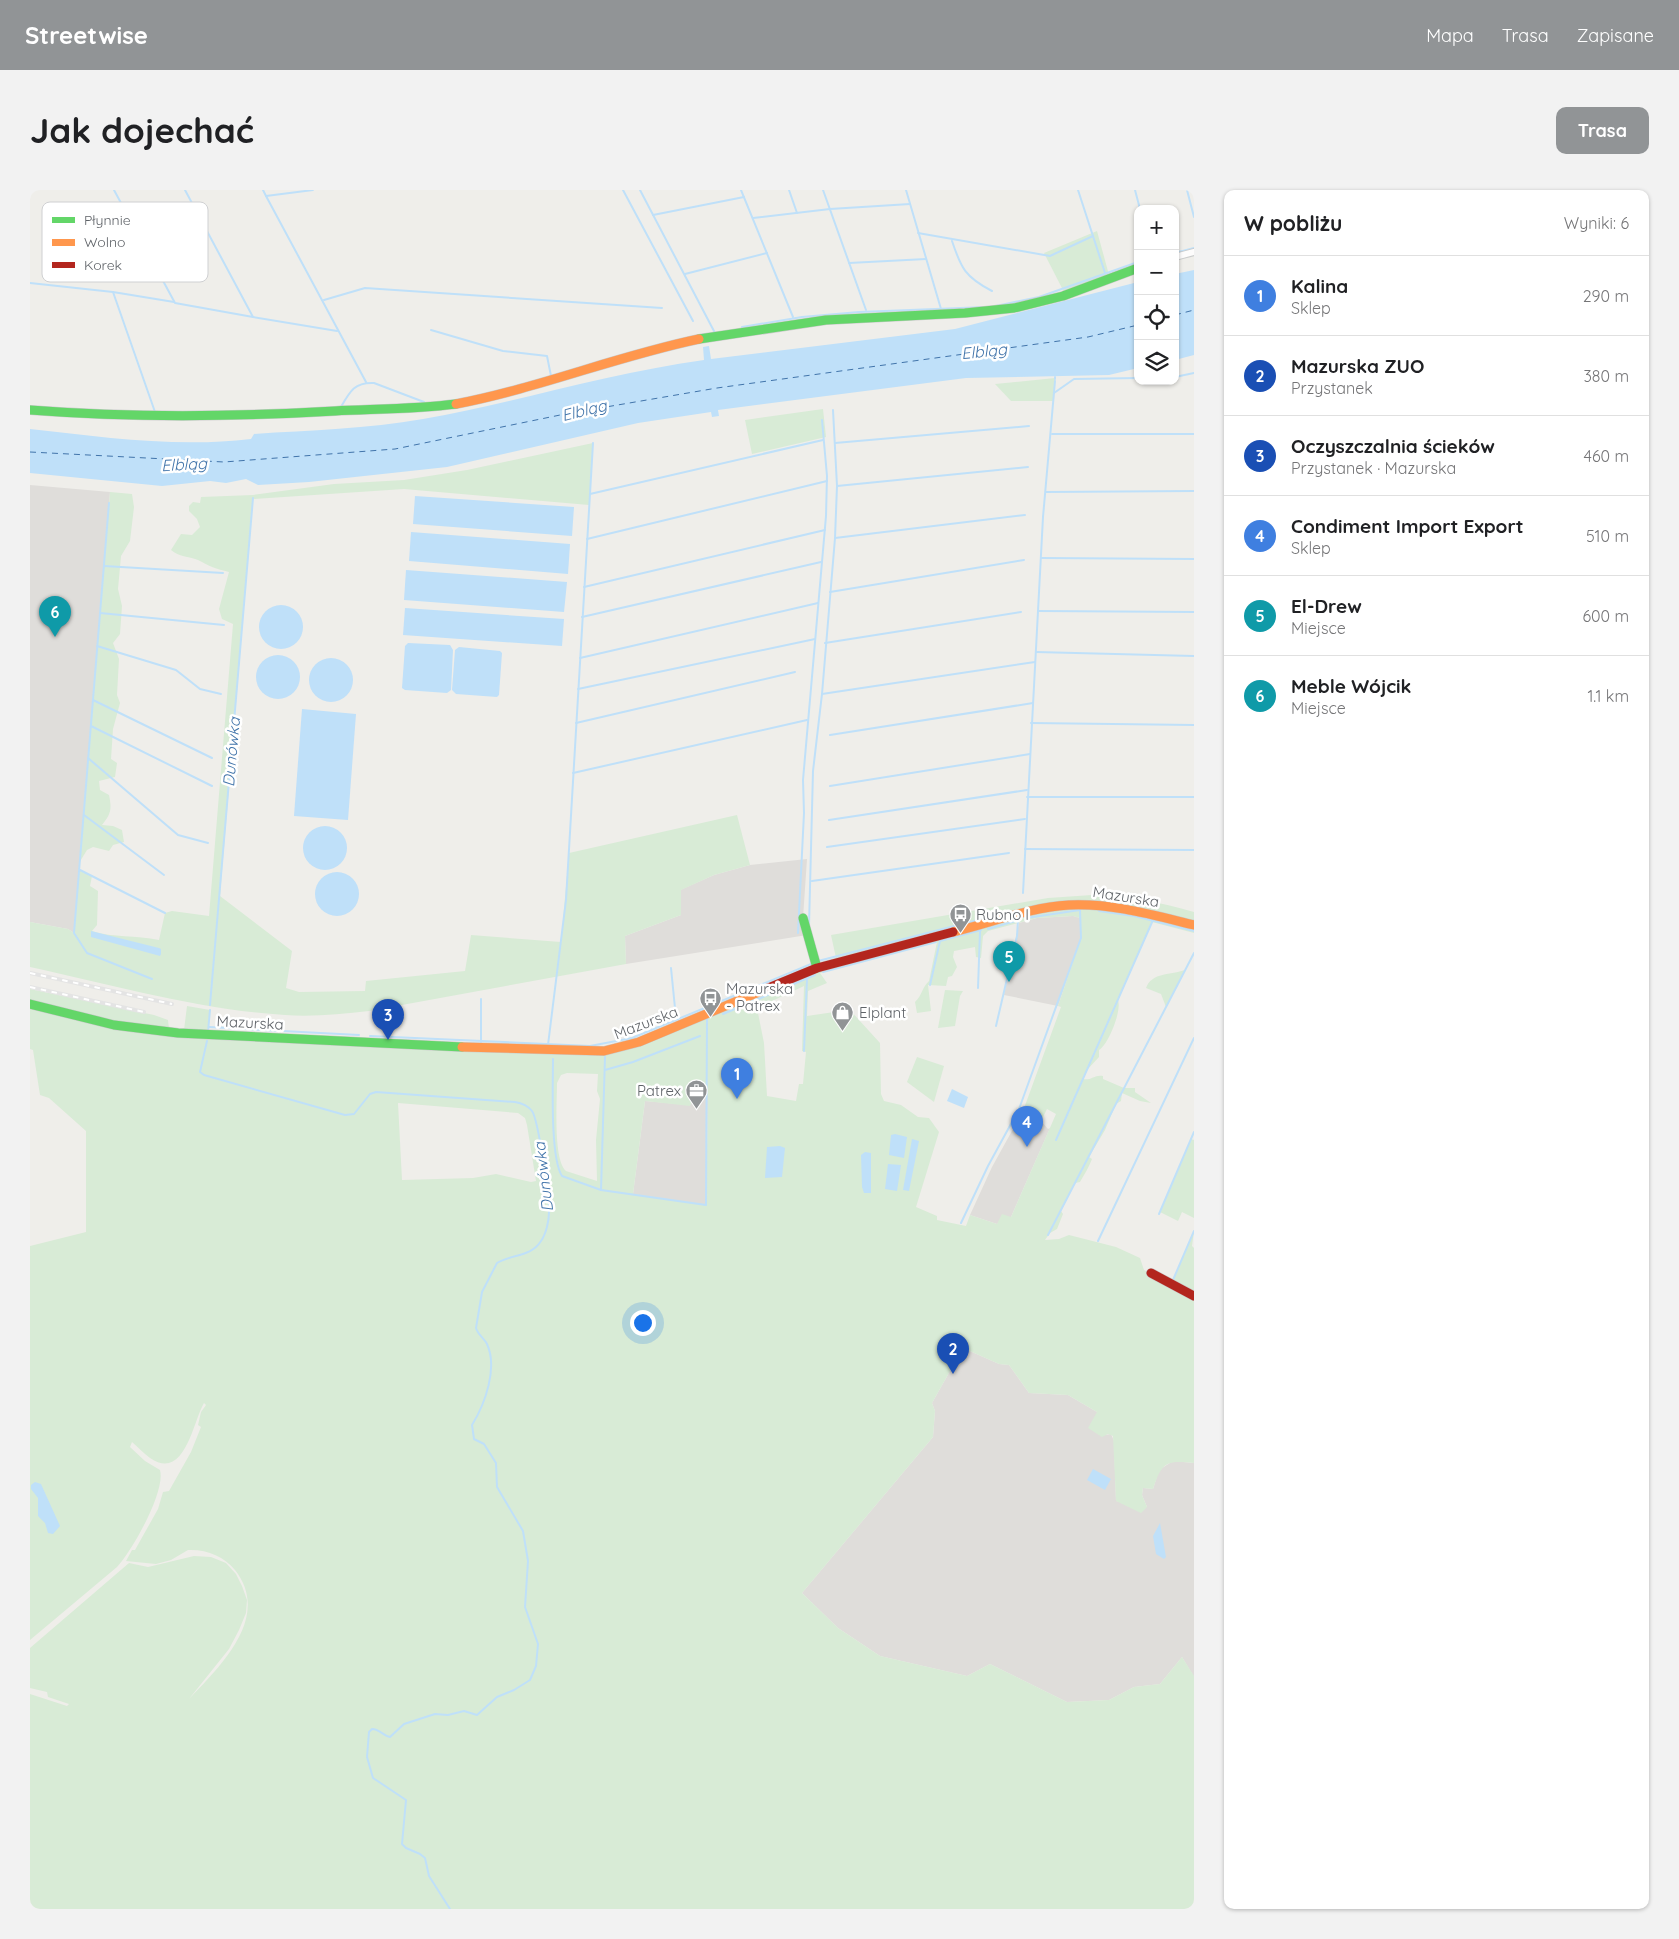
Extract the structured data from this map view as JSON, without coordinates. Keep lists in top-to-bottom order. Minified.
{"streets":{"street":["Mazurska"]},"water":["Elbląg","Dunówka"],"places":{"bus stop":["Rubno I","Mazurska - Patrex"],"shop":["Elplant"],"office":["Patrex"]},"legend":["Płynnie","Wolno","Korek"],"page":{"header":"Streetwise","nav":["Mapa","Trasa","Zapisane"],"buttons":"Trasa","title":"Jak dojechać","heading":["W pobliżu","Wyniki: 6"],"map_buttons":["+","−"],"list":[{"mark":"1","name":"Kalina","note":"Sklep","value":"290 m"},{"mark":"2","name":"Mazurska ZUO","note":"Przystanek","value":"380 m"},{"mark":"3","name":"Oczyszczalnia ścieków","note":"Przystanek · Mazurska","value":"460 m"},{"mark":"4","name":"Condiment Import Export","note":"Sklep","value":"510 m"},{"mark":"5","name":"El-Drew","note":"Miejsce","value":"600 m"},{"mark":"6","name":"Meble Wójcik","note":"Miejsce","value":"1.1 km"}],"pins":["6","5","3","1","4","2"]}}
